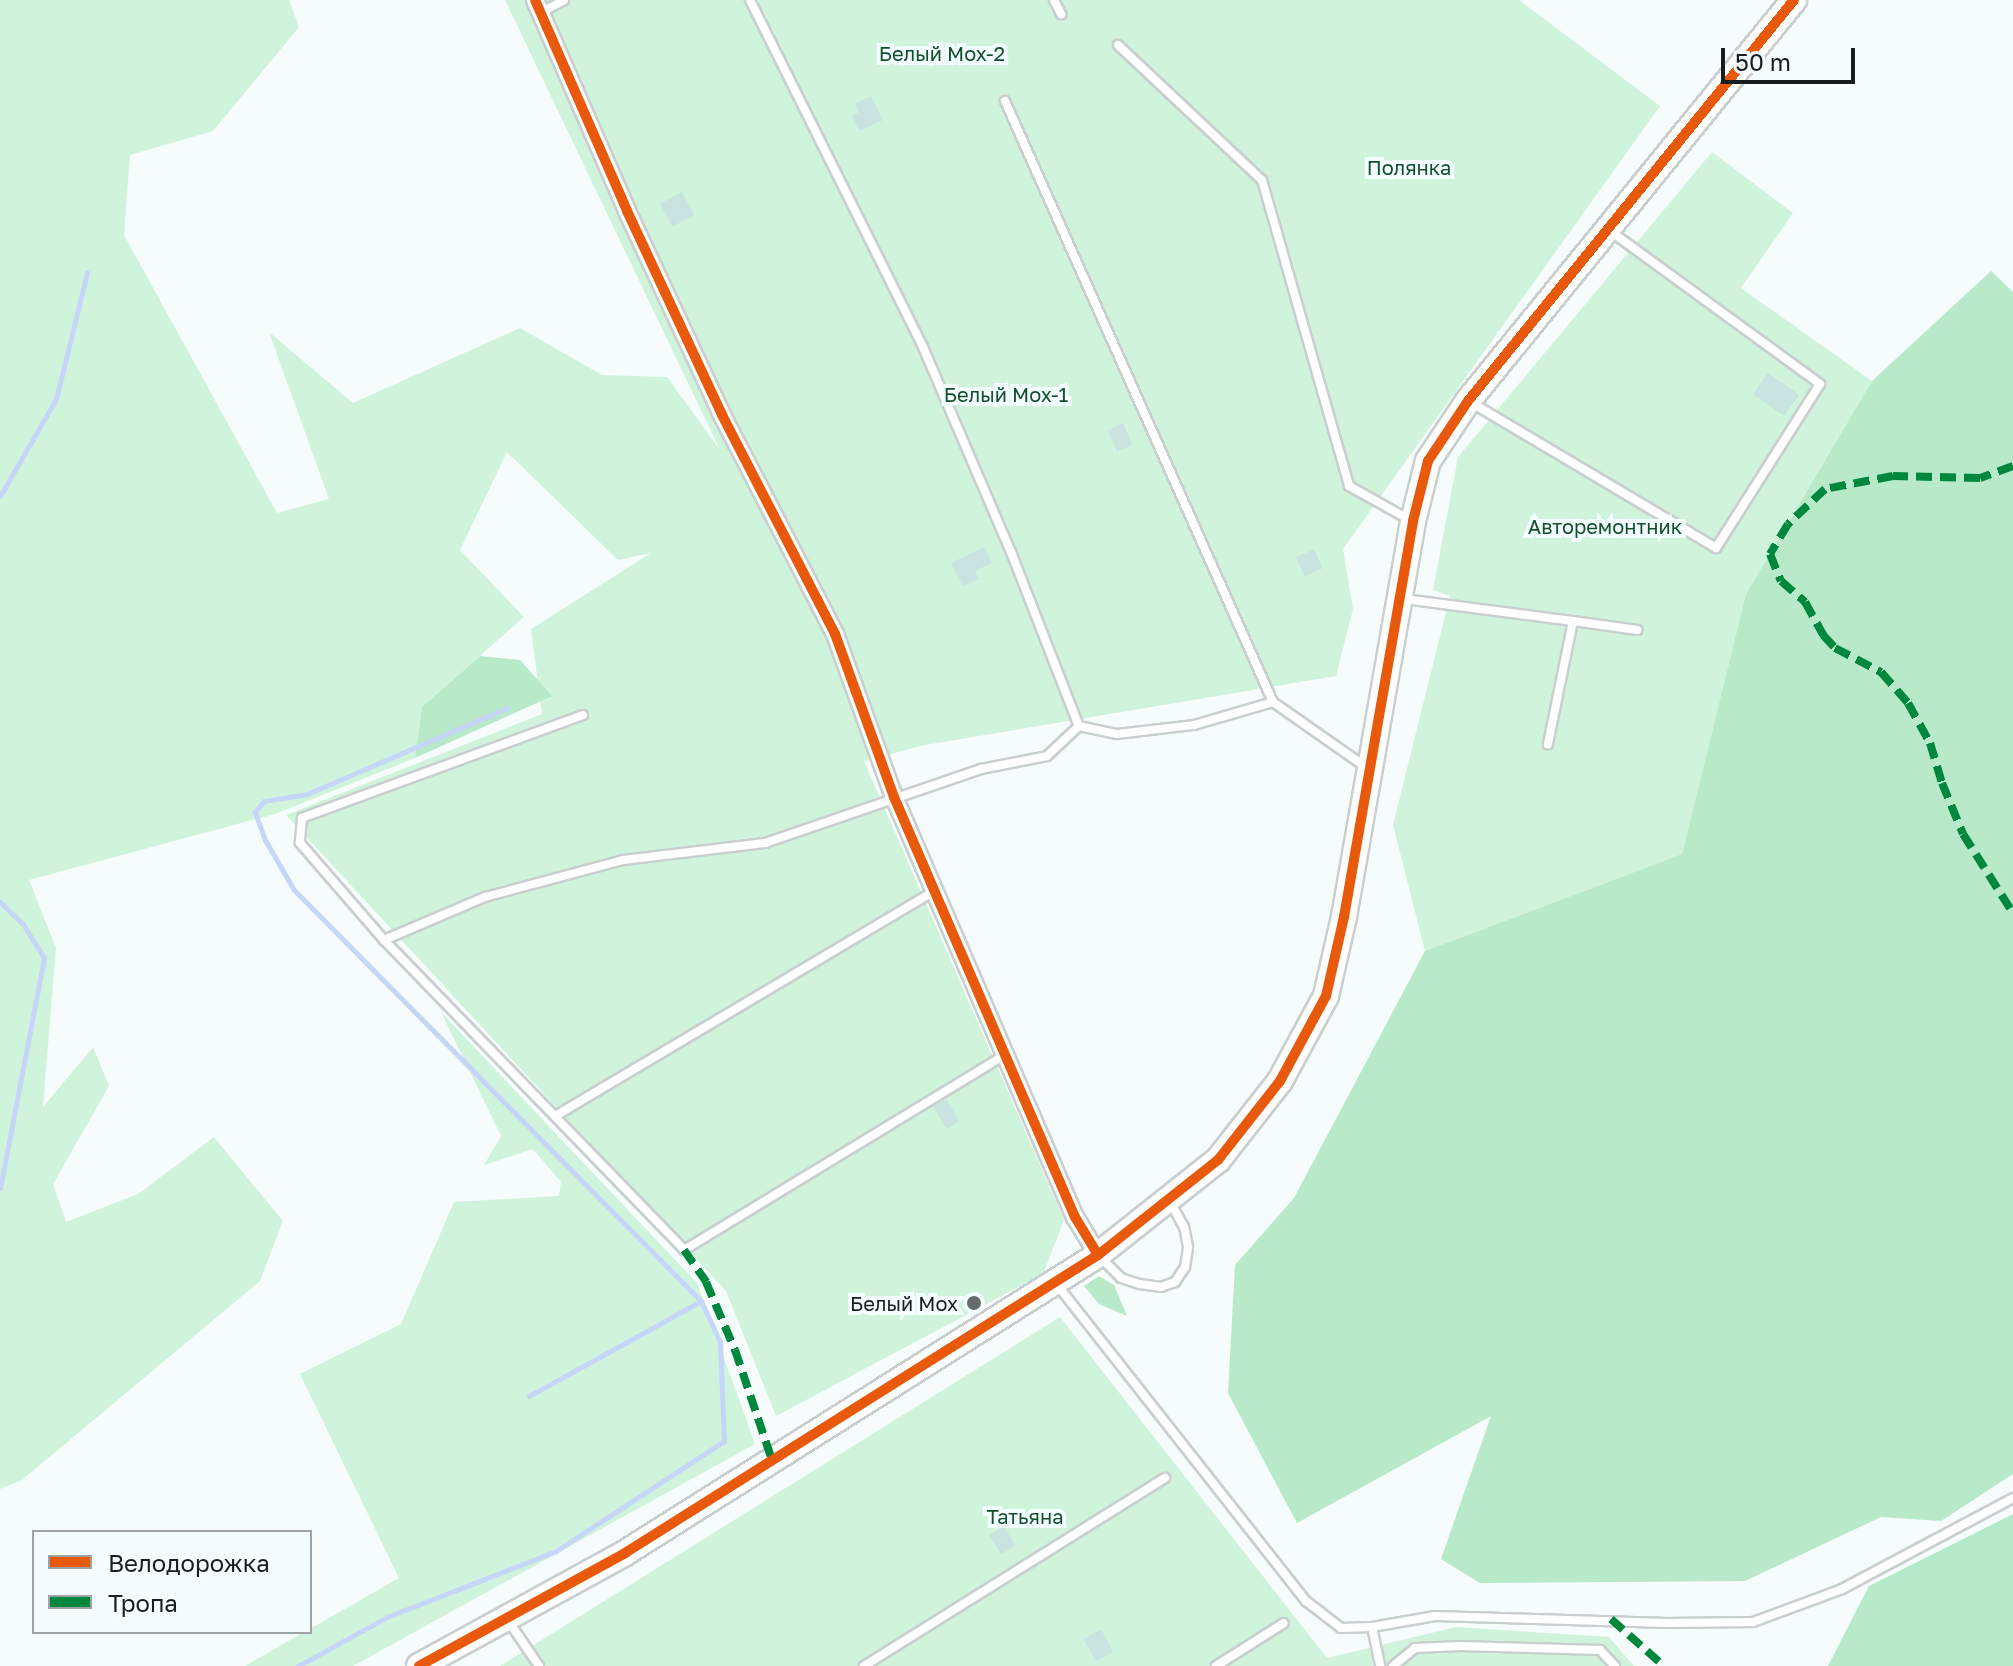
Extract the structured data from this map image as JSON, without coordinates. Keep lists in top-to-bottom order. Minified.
{"parks":["Белый Мох-2","Полянка","Белый Мох-1","Авторемонтник","Татьяна"],"places":["Белый Мох"],"legend":["Велодорожка","Тропа"],"scale_bar":"50 m"}
